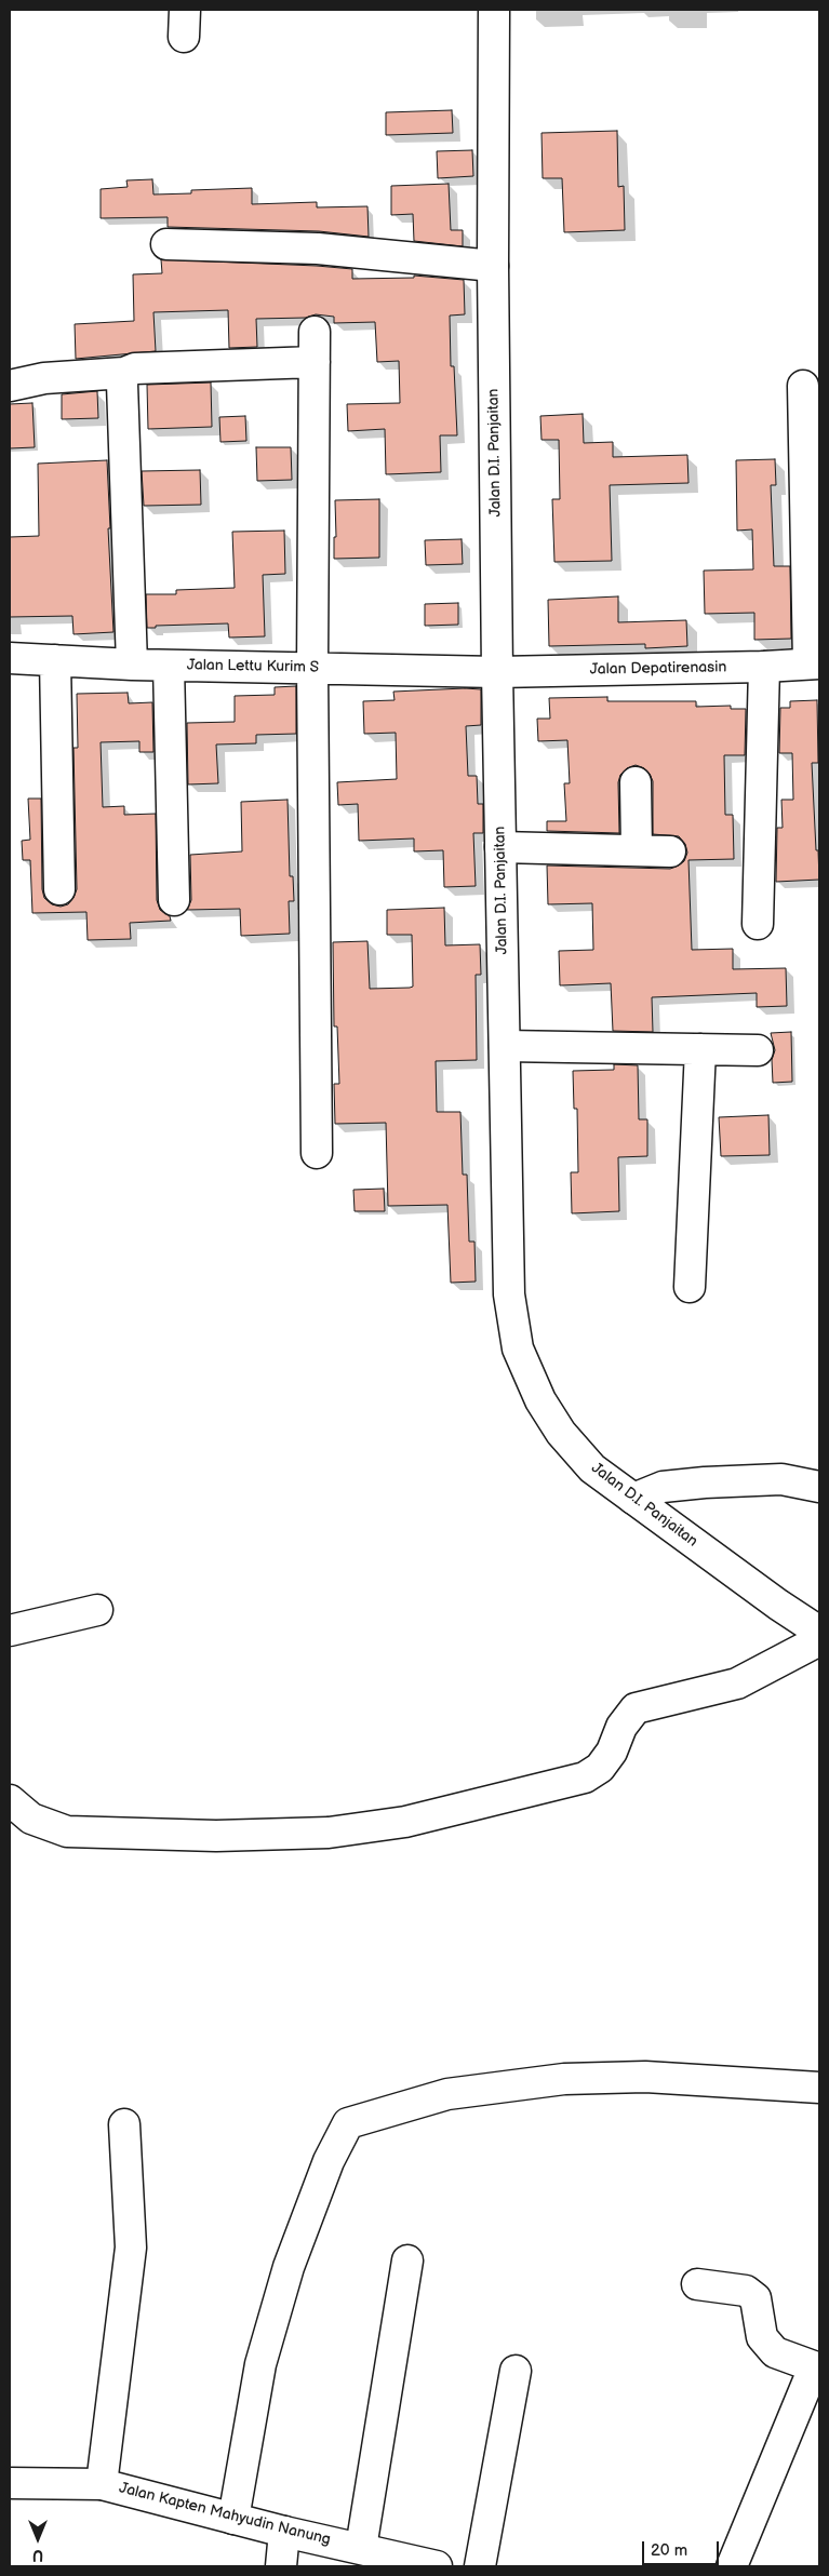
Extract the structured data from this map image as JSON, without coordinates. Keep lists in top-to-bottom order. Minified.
{"streets":{"street":["Jalan D.I. Panjaitan","Jalan Lettu Kurim S","Jalan Depatirenasin","Jalan Kapten Mahyudin Nanung"]},"crossings":[["Jalan D.I. Panjaitan","Jalan Lettu Kurim S"],["Jalan D.I. Panjaitan","Jalan Depatirenasin"],["Jalan Lettu Kurim S","Jalan Depatirenasin"]],"scale_bar":"20 m","north":"bottom"}
